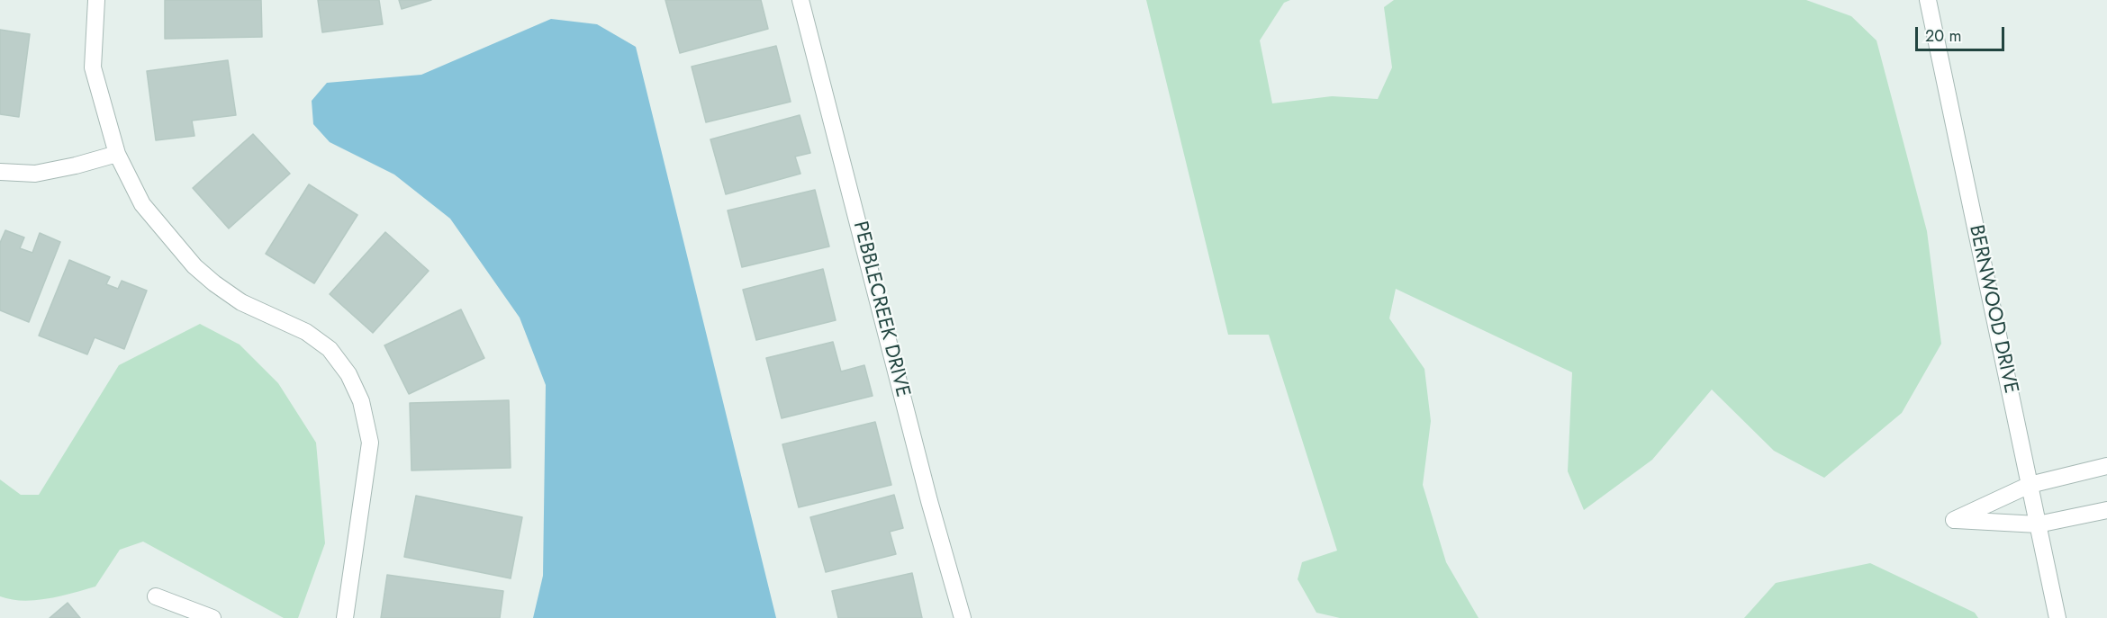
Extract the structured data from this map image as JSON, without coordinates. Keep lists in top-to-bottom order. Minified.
{"streets":{"street":["PEBBLECREEK DRIVE","BERNWOOD DRIVE"]},"scale_bar":"20 m"}
